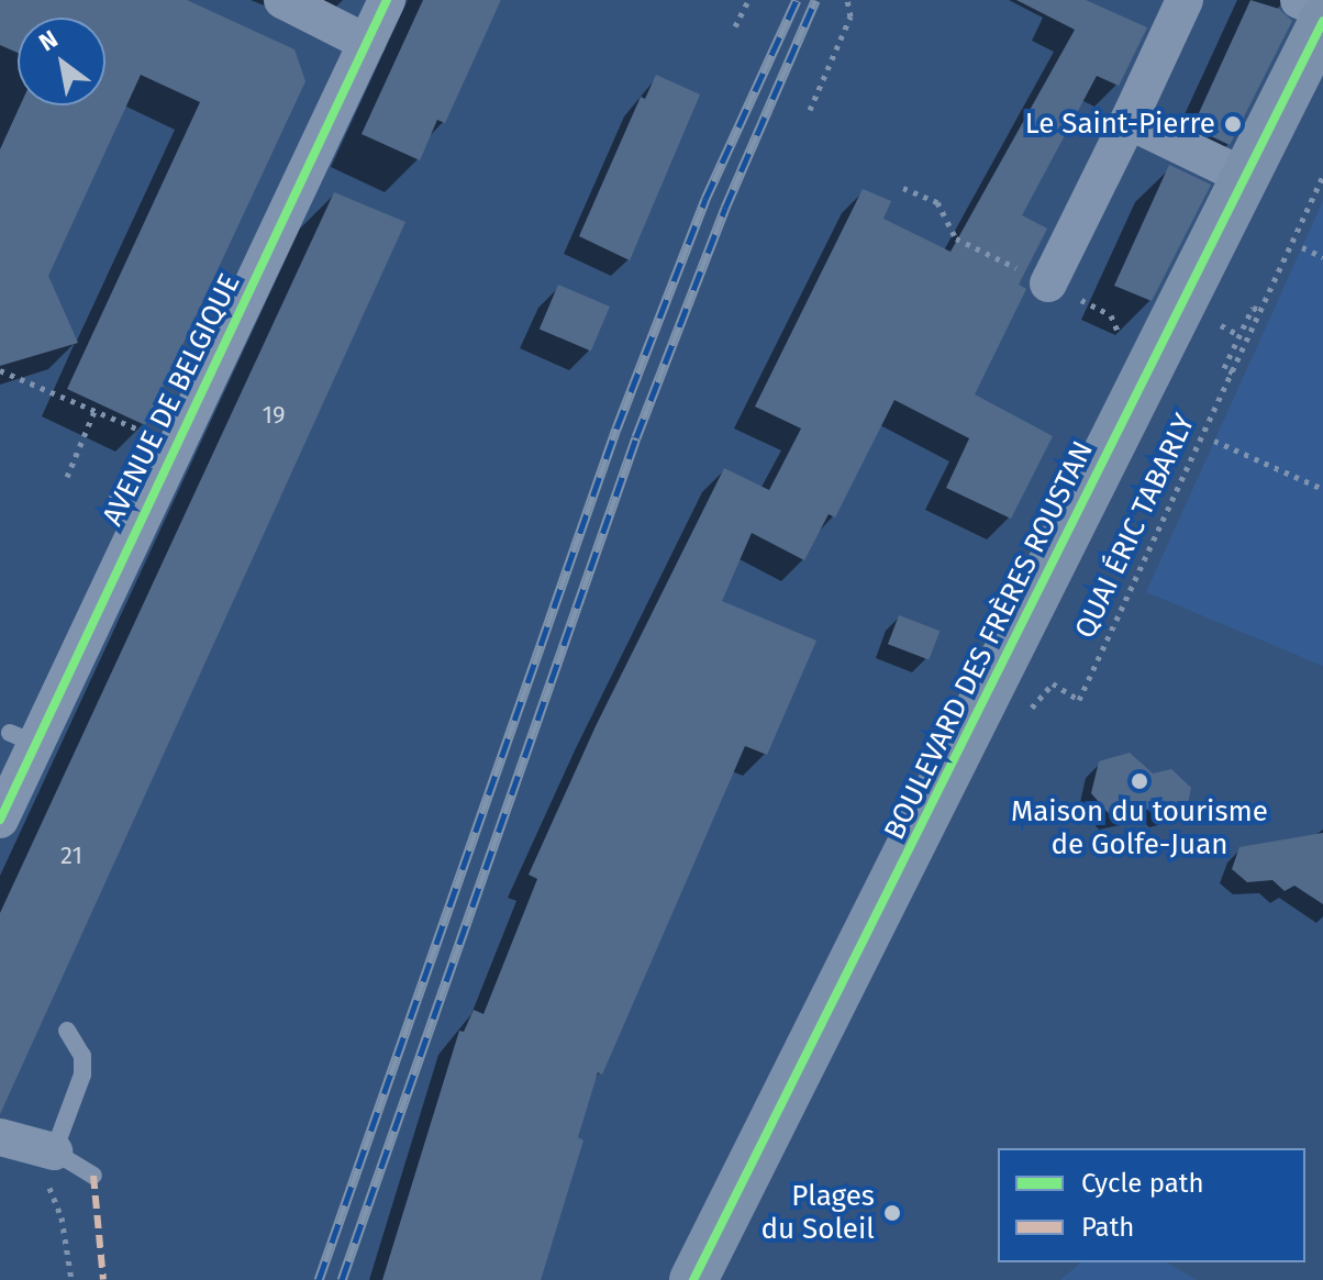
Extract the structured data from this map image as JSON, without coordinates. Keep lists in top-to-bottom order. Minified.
{"streets":{"main road":["BOULEVARD DES FRÈRES ROUSTAN"],"street":["AVENUE DE BELGIQUE"],"path":["QUAI ÉRIC TABARLY"]},"places":["Le Saint-Pierre","Maison du tourisme de Golfe-Juan","Plages du Soleil"],"house_numbers":["19","21"],"legend":["Cycle path","Path"],"north":"top left"}
